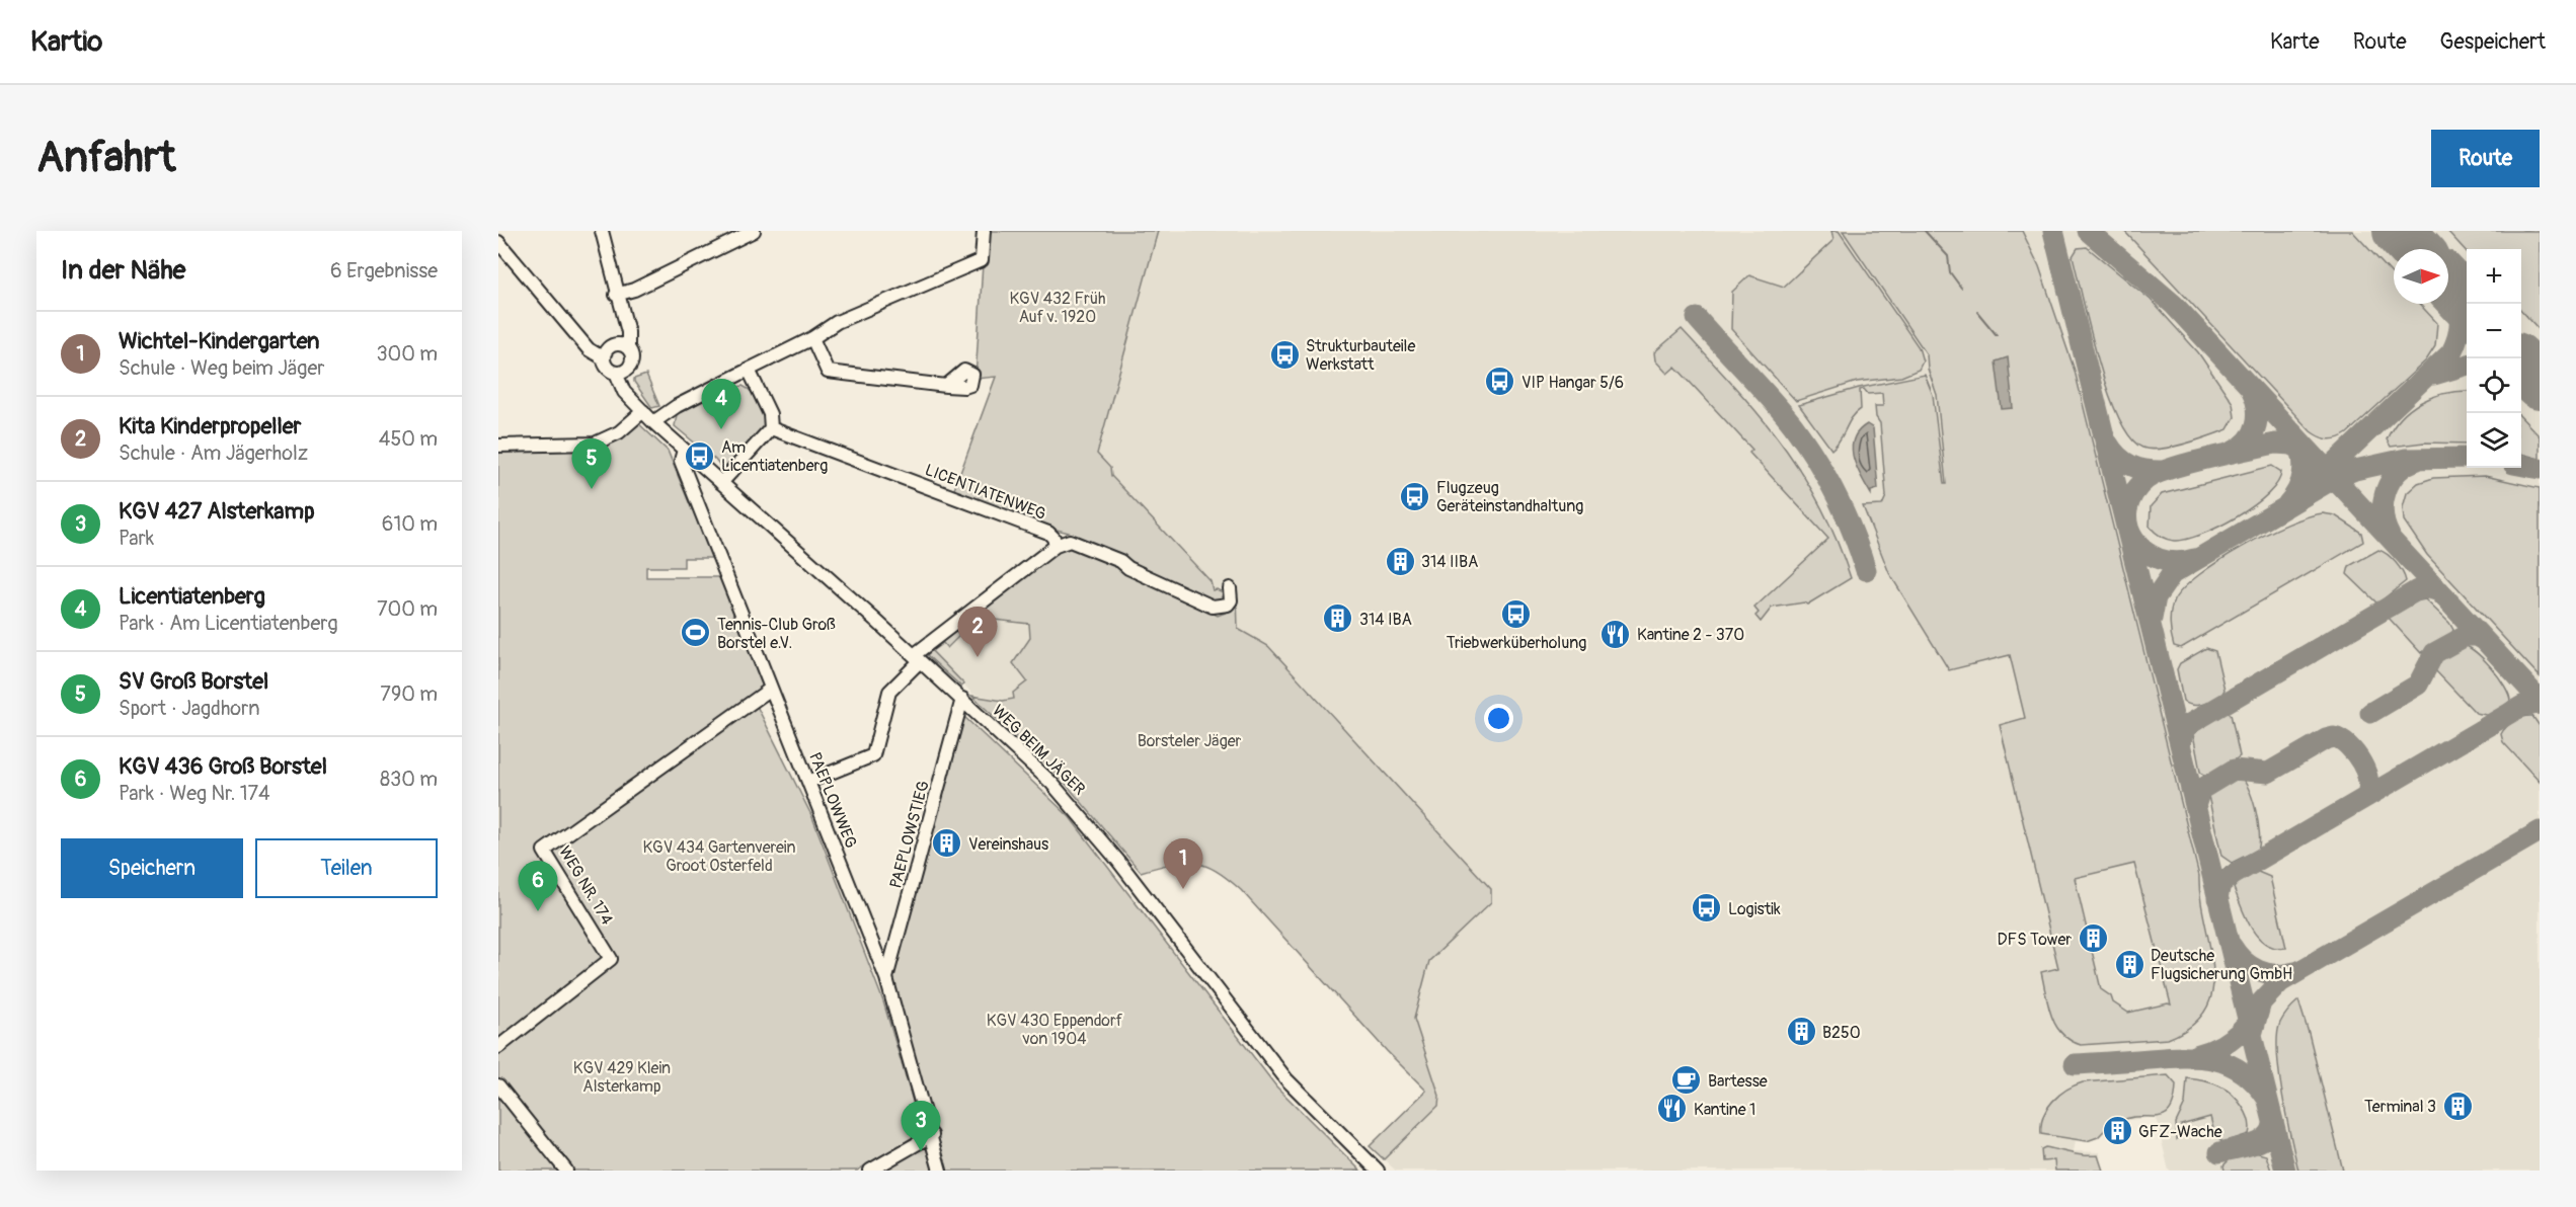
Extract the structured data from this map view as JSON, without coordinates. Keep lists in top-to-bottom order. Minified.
{"streets":{"street":["LICENTIATENWEG","WEG BEIM JÄGER","PAEPLOWWEG","PAEPLOWSTIEG","WEG NR. 174"]},"crossings":[["WEG BEIM JÄGER","PAEPLOWWEG"],["WEG BEIM JÄGER","PAEPLOWSTIEG"],["PAEPLOWWEG","PAEPLOWSTIEG"],["PAEPLOWWEG","WEG NR. 174"]],"parks":["KGV 432 Früh Auf v. 1920","Borsteler Jäger","KGV 434 Gartenverein Groot Osterfeld","KGV 430 Eppendorf von 1904","KGV 429 Klein Alsterkamp"],"places":{"bus stop":["Strukturbauteile Werkstatt","VIP Hangar 5/6","Am Licentiatenberg","Flugzeug Geräteinstandhaltung","Triebwerküberholung","Logistik"],"building":["314 IIBA","314 IBA","Vereinshaus","DFS Tower","Deutsche Flugsicherung GmbH","B250","Terminal 3","GFZ-Wache"],"sports":["Tennis-Club Groß Borstel e.V."],"restaurant":["Kantine 2 - 370","Kantine 1"],"cafe":["Bartesse"]},"north":"right","page":{"header":"Kartio","nav":["Karte","Route","Gespeichert"],"buttons":["Route",["Speichern","Teilen"]],"title":"Anfahrt","heading":["In der Nähe","6 Ergebnisse"],"map_buttons":["+","−"],"list":[{"mark":"1","name":"Wichtel-Kindergarten","note":"Schule · Weg beim Jäger","value":"300 m"},{"mark":"2","name":"Kita Kinderpropeller","note":"Schule · Am Jägerholz","value":"450 m"},{"mark":"3","name":"KGV 427 Alsterkamp","note":"Park","value":"610 m"},{"mark":"4","name":"Licentiatenberg","note":"Park · Am Licentiatenberg","value":"700 m"},{"mark":"5","name":"SV Groß Borstel","note":"Sport · Jagdhorn","value":"790 m"},{"mark":"6","name":"KGV 436 Groß Borstel","note":"Park · Weg Nr. 174","value":"830 m"}],"pins":["4","5","2","1","6","3"]}}
